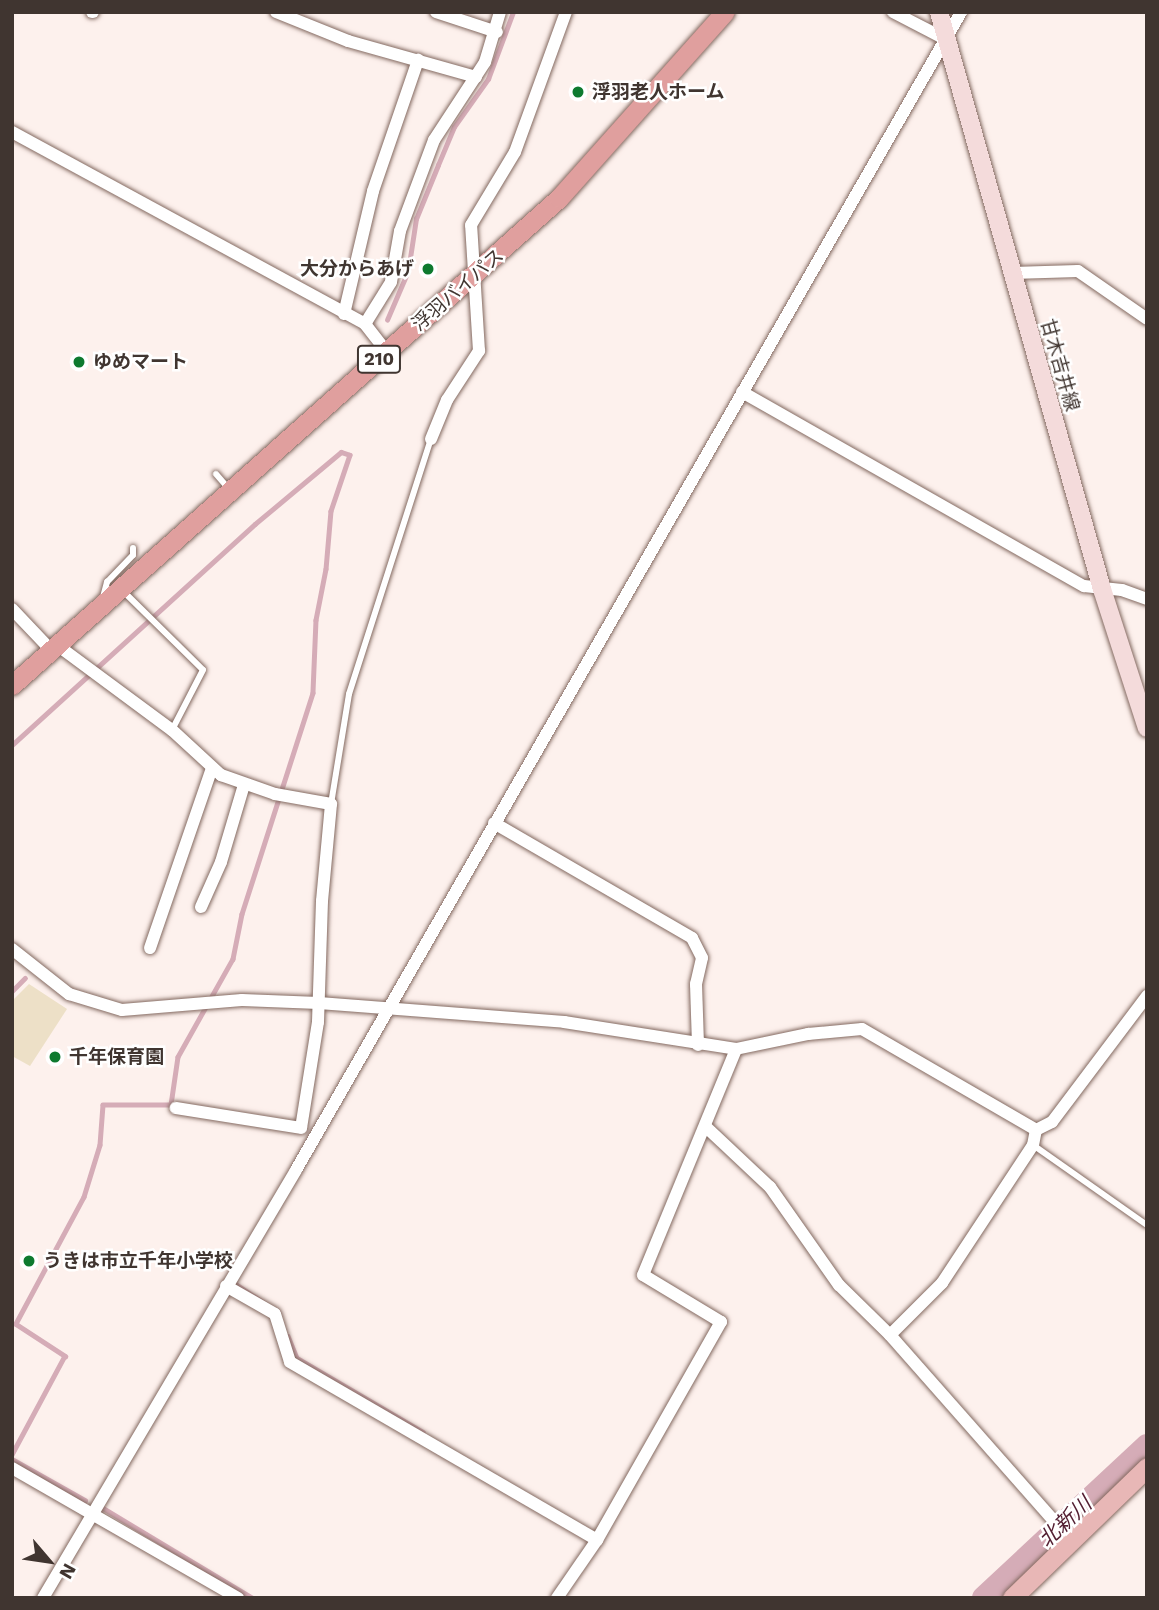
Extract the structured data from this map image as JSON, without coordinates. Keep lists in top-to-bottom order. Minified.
{"streets":{"highway":["浮羽バイパス","210"],"main road":["甘木吉井線"]},"water":["北新川"],"places":["浮羽老人ホーム","大分からあげ","ゆめマート","千年保育園","うきは市立千年小学校"],"north":"bottom right"}
